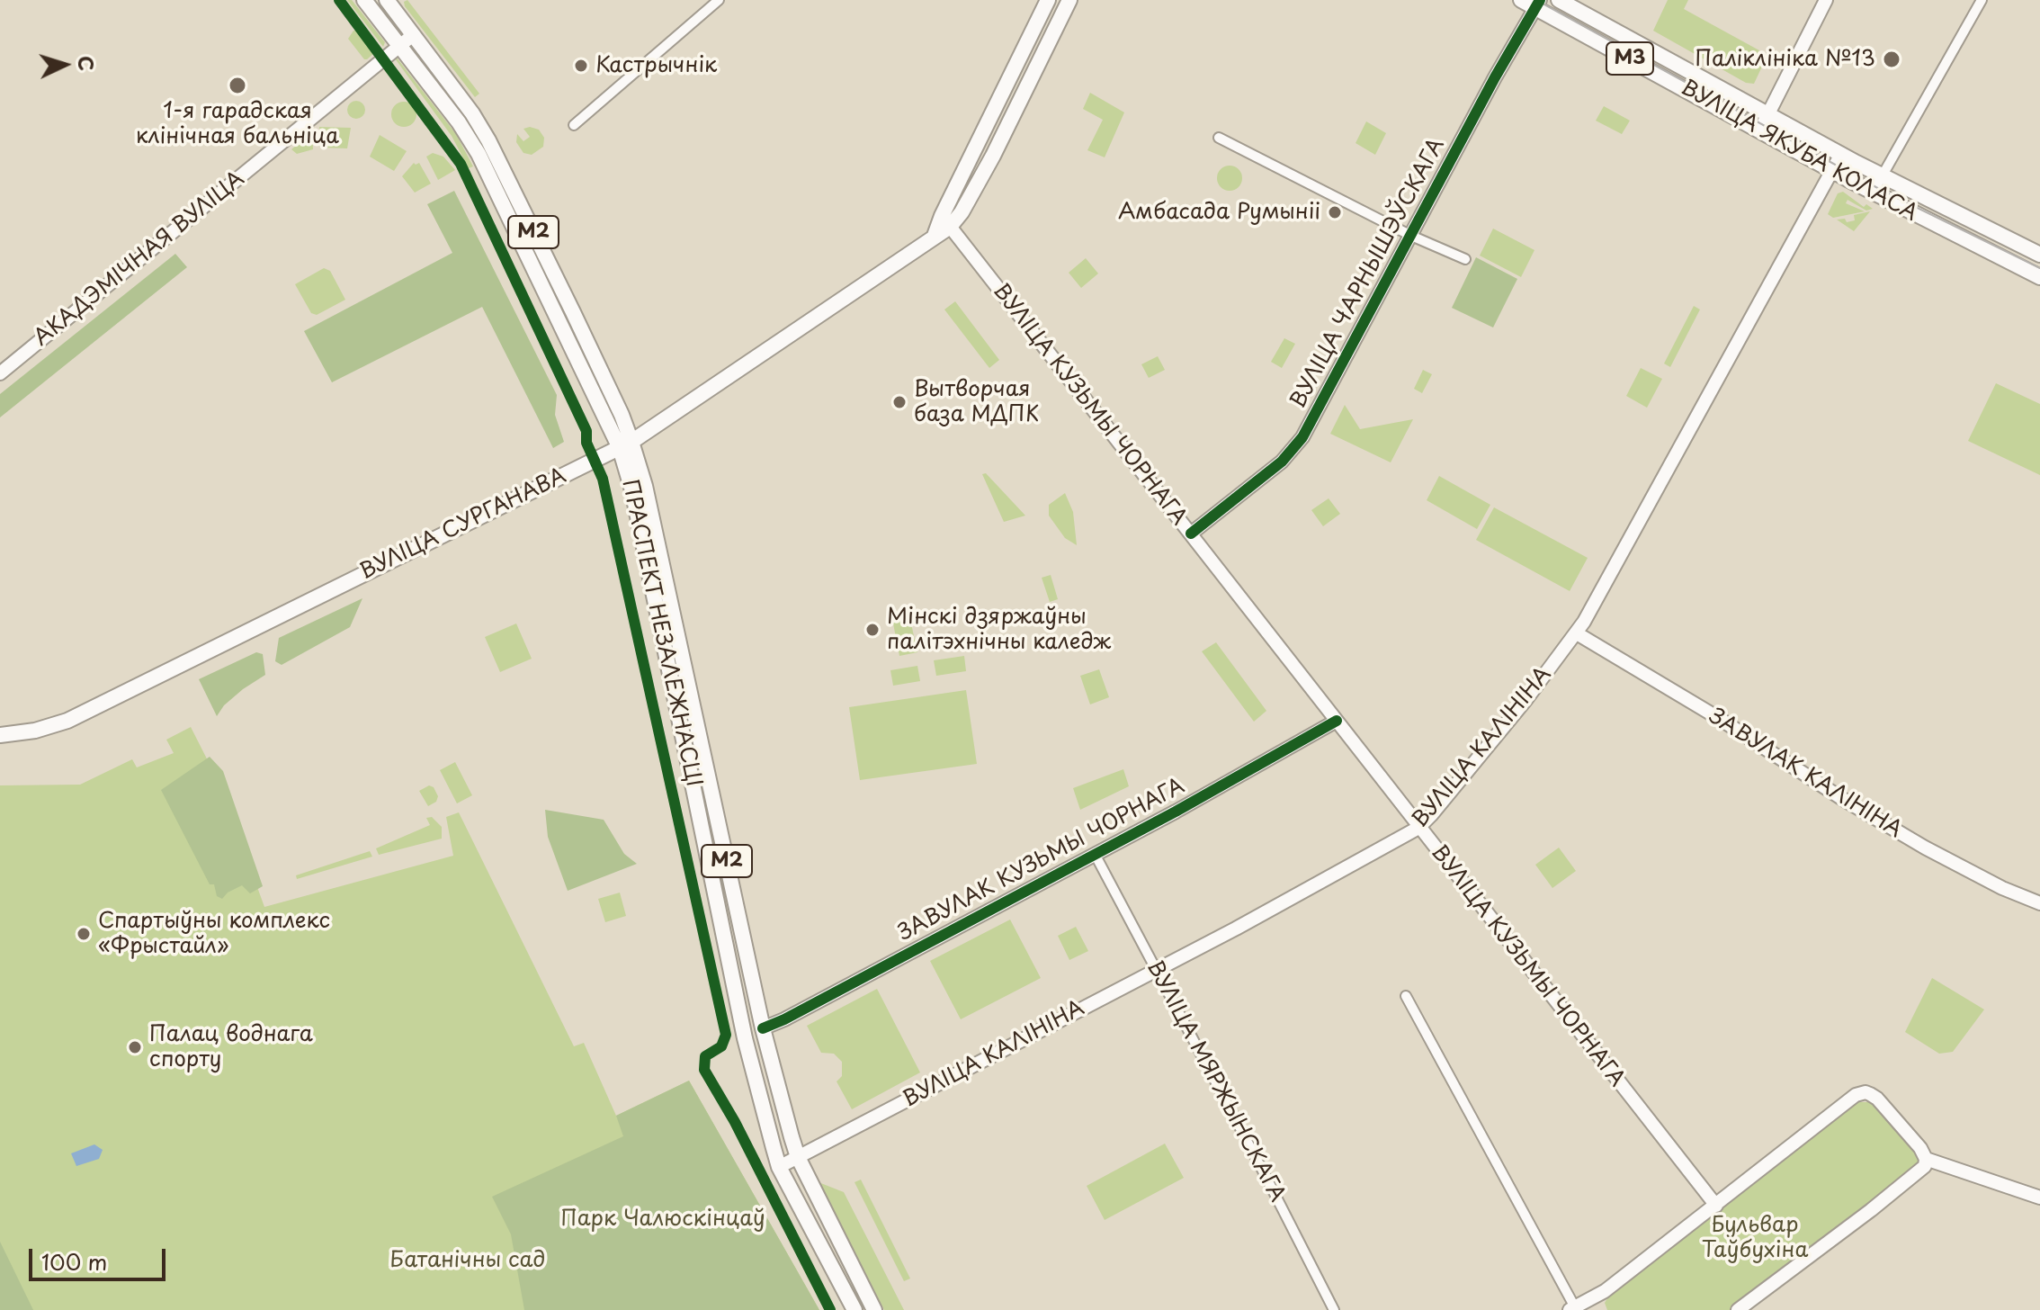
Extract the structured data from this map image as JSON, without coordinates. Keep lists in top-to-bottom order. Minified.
{"streets":{"main road":["М3","ВУЛІЦА ЯКУБА КОЛАСА","М2","АКАДЭМІЧНАЯ ВУЛІЦА","ВУЛІЦА ЧАРНЫШЭЎСКАГА","ВУЛІЦА КУЗЬМЫ ЧОРНАГА","ВУЛІЦА СУРГАНАВА","ПРАСПЕКТ НЕЗАЛЕЖНАСЦІ","ВУЛІЦА КАЛІНІНА","ЗАВУЛАК КАЛІНІНА","ЗАВУЛАК КУЗЬМЫ ЧОРНАГА"],"street":["ВУЛІЦА МЯРЖЫНСКАГА"]},"crossings":[["ВУЛІЦА ЯКУБА КОЛАСА","ВУЛІЦА ЧАРНЫШЭЎСКАГА"],["ВУЛІЦА ЯКУБА КОЛАСА","ВУЛІЦА КАЛІНІНА"],["АКАДЭМІЧНАЯ ВУЛІЦА","ПРАСПЕКТ НЕЗАЛЕЖНАСЦІ"],["ВУЛІЦА ЧАРНЫШЭЎСКАГА","ВУЛІЦА КУЗЬМЫ ЧОРНАГА"],["ВУЛІЦА КУЗЬМЫ ЧОРНАГА","ВУЛІЦА СУРГАНАВА"],["ВУЛІЦА КУЗЬМЫ ЧОРНАГА","ВУЛІЦА КАЛІНІНА"],["ВУЛІЦА КУЗЬМЫ ЧОРНАГА","ЗАВУЛАК КУЗЬМЫ ЧОРНАГА"],["ВУЛІЦА СУРГАНАВА","ПРАСПЕКТ НЕЗАЛЕЖНАСЦІ"],["ПРАСПЕКТ НЕЗАЛЕЖНАСЦІ","ВУЛІЦА КАЛІНІНА"],["ПРАСПЕКТ НЕЗАЛЕЖНАСЦІ","ЗАВУЛАК КУЗЬМЫ ЧОРНАГА"],["ВУЛІЦА КАЛІНІНА","ЗАВУЛАК КАЛІНІНА"],["ВУЛІЦА КАЛІНІНА","ВУЛІЦА МЯРЖЫНСКАГА"],["ЗАВУЛАК КУЗЬМЫ ЧОРНАГА","ВУЛІЦА МЯРЖЫНСКАГА"]],"parks":["Парк Чалюскінцаў","Бульвар Таўбухіна","Батанічны сад"],"places":["Паліклініка №13","Кастрычнік","1-я гарадская клінічная бальніца","Амбасада Румыніі","Вытворчая база МДПК","Мінскі дзяржаўны палітэхнічны каледж","Спартыўны комплекс «Фрыстайл»","Палац воднага спорту"],"scale_bar":"100 m","north":"right"}
